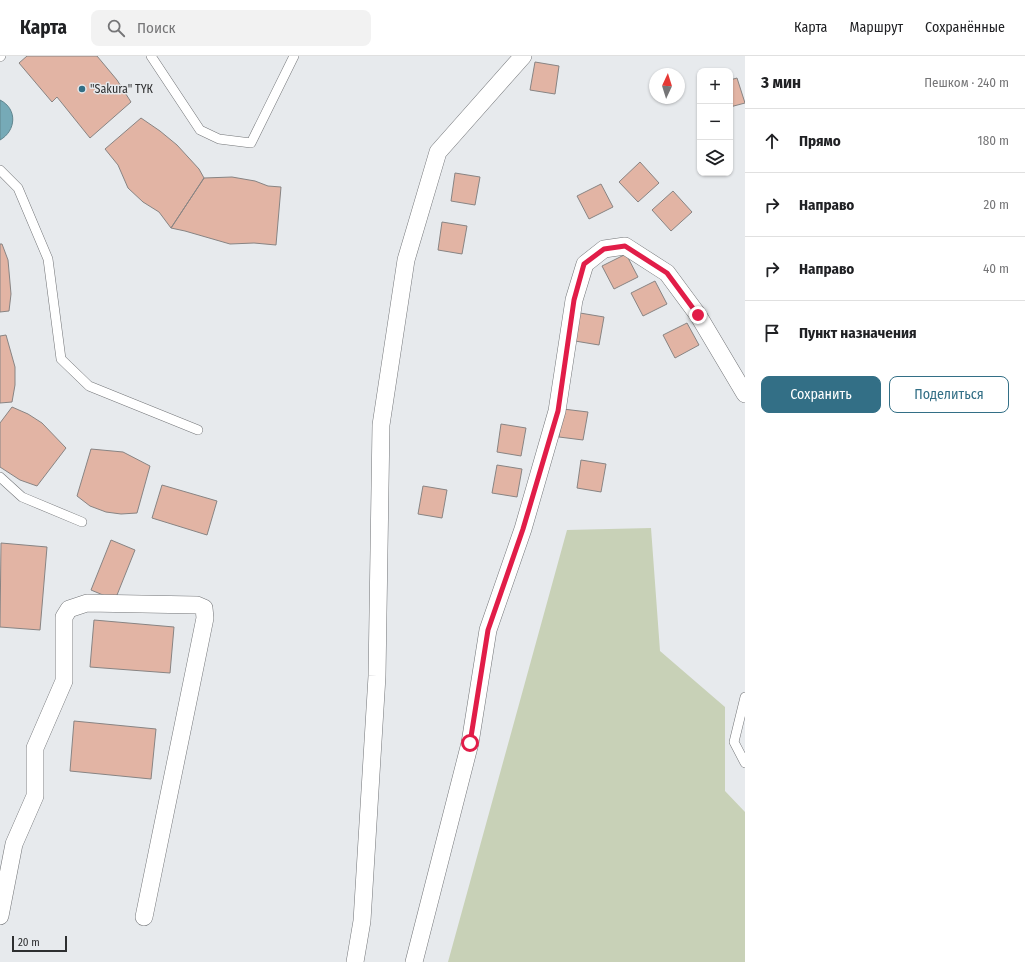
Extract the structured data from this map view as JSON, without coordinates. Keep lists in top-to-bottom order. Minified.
{"places":["\"Sakura\" ТҮК"],"scale_bar":"20 m","north":"top","page":{"header":"Карта","search":"Поиск","nav":["Карта","Маршрут","Сохранённые"],"heading":["3 мин","Пешком · 240 m"],"map_buttons":["+","−"],"list":[["Прямо","180 m"],["Направо","20 m"],["Направо","40 m"],"Пункт назначения"],"buttons":["Сохранить","Поделиться"],"scale":"20 m"}}
